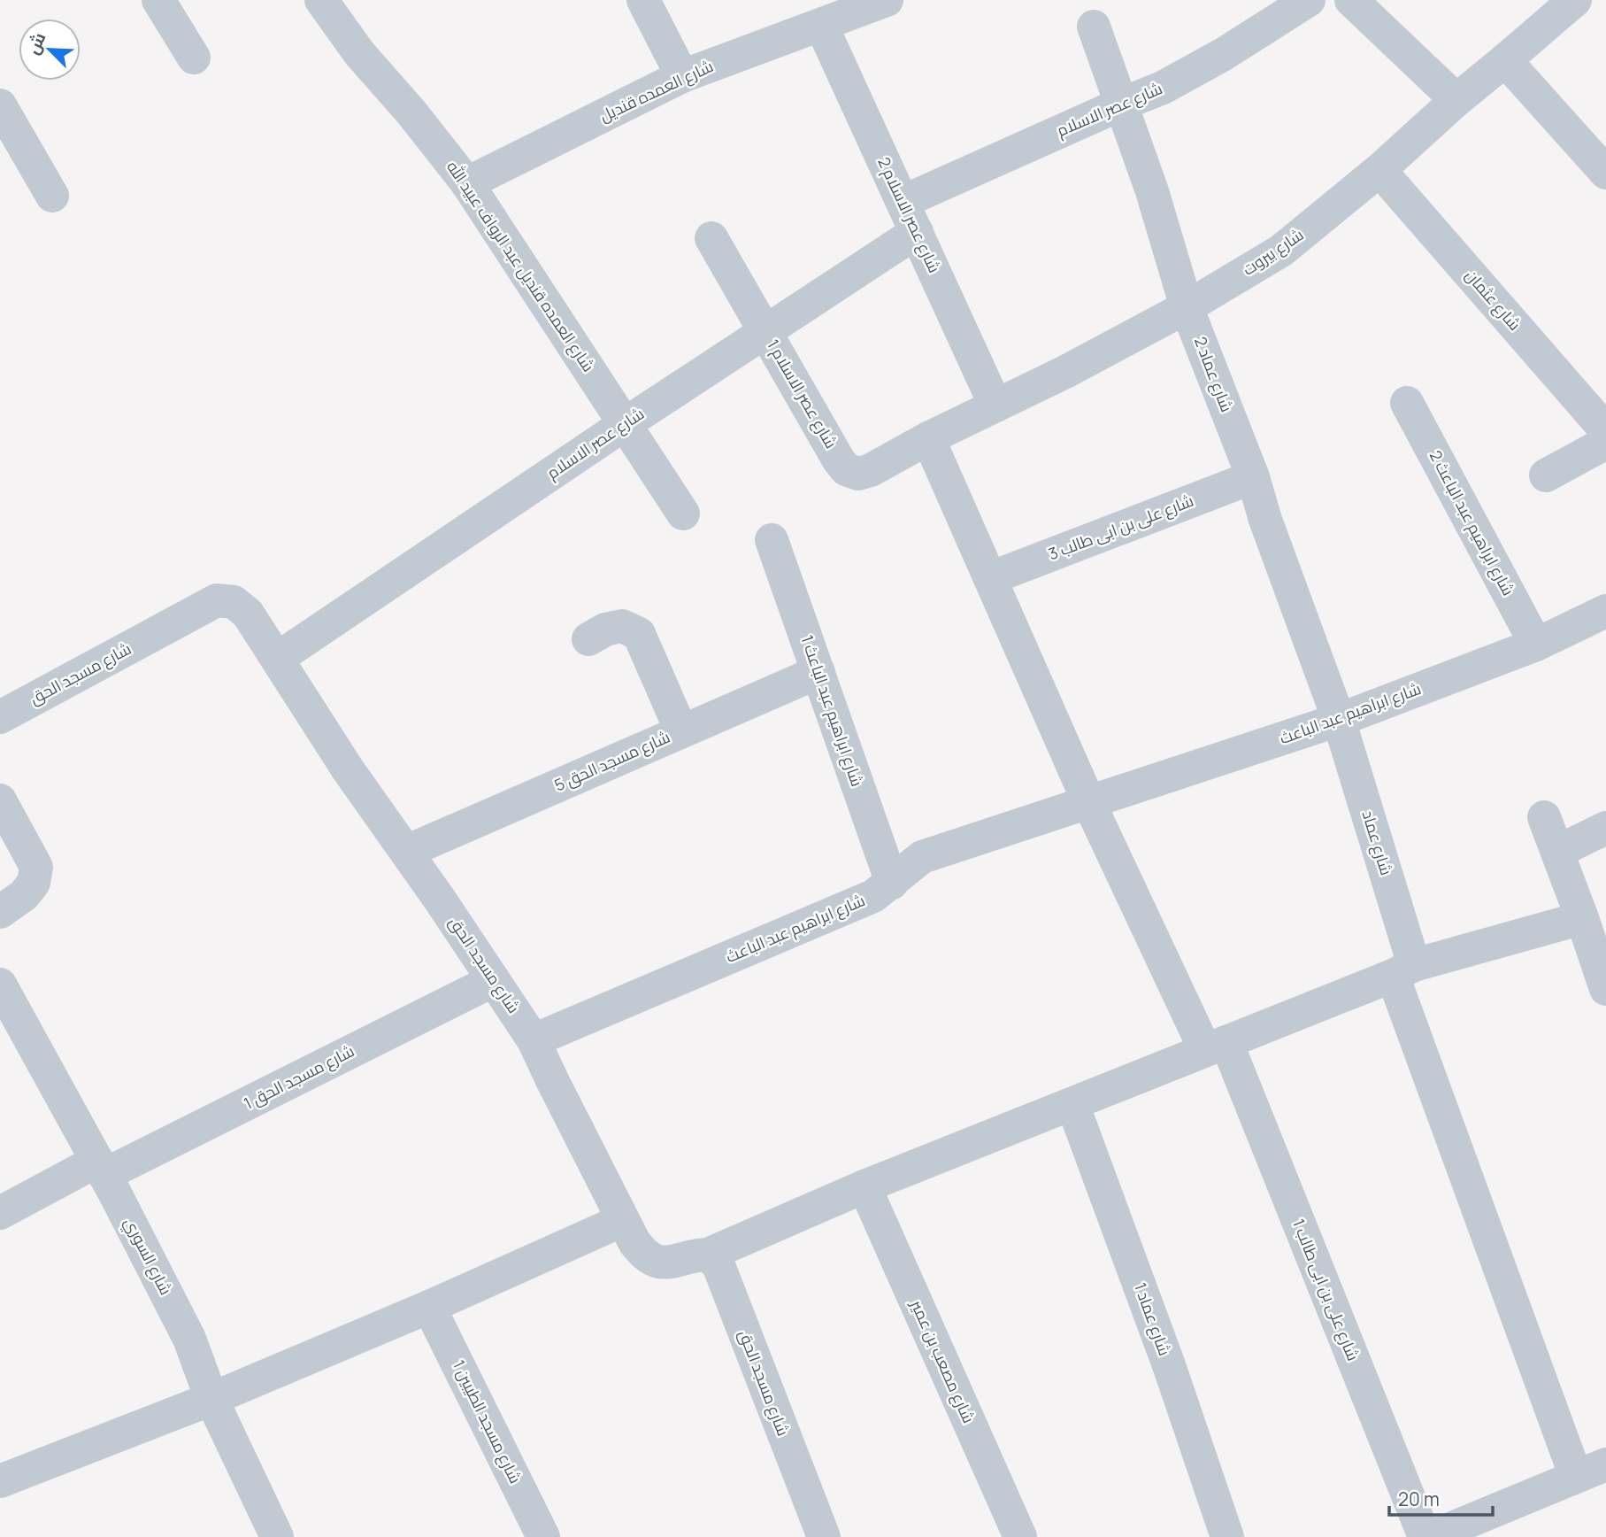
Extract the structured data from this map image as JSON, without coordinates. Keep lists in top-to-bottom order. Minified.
{"streets":{"street":["شارع العمده قنديل","شارع عصر الاسلام","شارع عصر الاسلام 2","شارع بيروت","شارع العمده قنديل عبد الرواف عبيد الله","شارع عثمان","شارع عماد 2","شارع عصر الاسلام 1","شارع ابراهيم عبد الباعث 2","شارع على بن ابى طالب 3","شارع مسجد الحق","شارع ابراهيم عبد الباعث 1","شارع ابراهيم عبد الباعث","شارع مسجد الحق 5","شارع عماد","شارع مسجد الحق 1","شارع السوري","شارع على بن ابى طالب 1","شارع عماد 1","شارع مصعب بن عمير","شارع مسجد الطيبين 1"]},"crossings":[["شارع العمده قنديل","شارع عصر الاسلام 2"],["شارع العمده قنديل","شارع العمده قنديل عبد الرواف عبيد الله"],["شارع عصر الاسلام","شارع عصر الاسلام 2"],["شارع عصر الاسلام","شارع العمده قنديل عبد الرواف عبيد الله"],["شارع عصر الاسلام","شارع عماد 2"],["شارع عصر الاسلام","شارع عصر الاسلام 1"],["شارع عصر الاسلام","شارع مسجد الحق"],["شارع عصر الاسلام 2","شارع بيروت"],["شارع بيروت","شارع عثمان"],["شارع بيروت","شارع عماد 2"],["شارع بيروت","شارع عصر الاسلام 1"],["شارع عماد 2","شارع على بن ابى طالب 3"],["شارع عماد 2","شارع ابراهيم عبد الباعث"],["شارع عماد 2","شارع عماد"],["شارع ابراهيم عبد الباعث 2","شارع ابراهيم عبد الباعث"],["شارع مسجد الحق","شارع ابراهيم عبد الباعث"],["شارع مسجد الحق","شارع مسجد الحق 5"],["شارع مسجد الحق","شارع مسجد الحق 1"],["شارع ابراهيم عبد الباعث 1","شارع ابراهيم عبد الباعث"],["شارع ابراهيم عبد الباعث 1","شارع مسجد الحق 5"],["شارع ابراهيم عبد الباعث","شارع عماد"],["شارع مسجد الحق 1","شارع السوري"]],"scale_bar":"20 m","north":"top left"}
